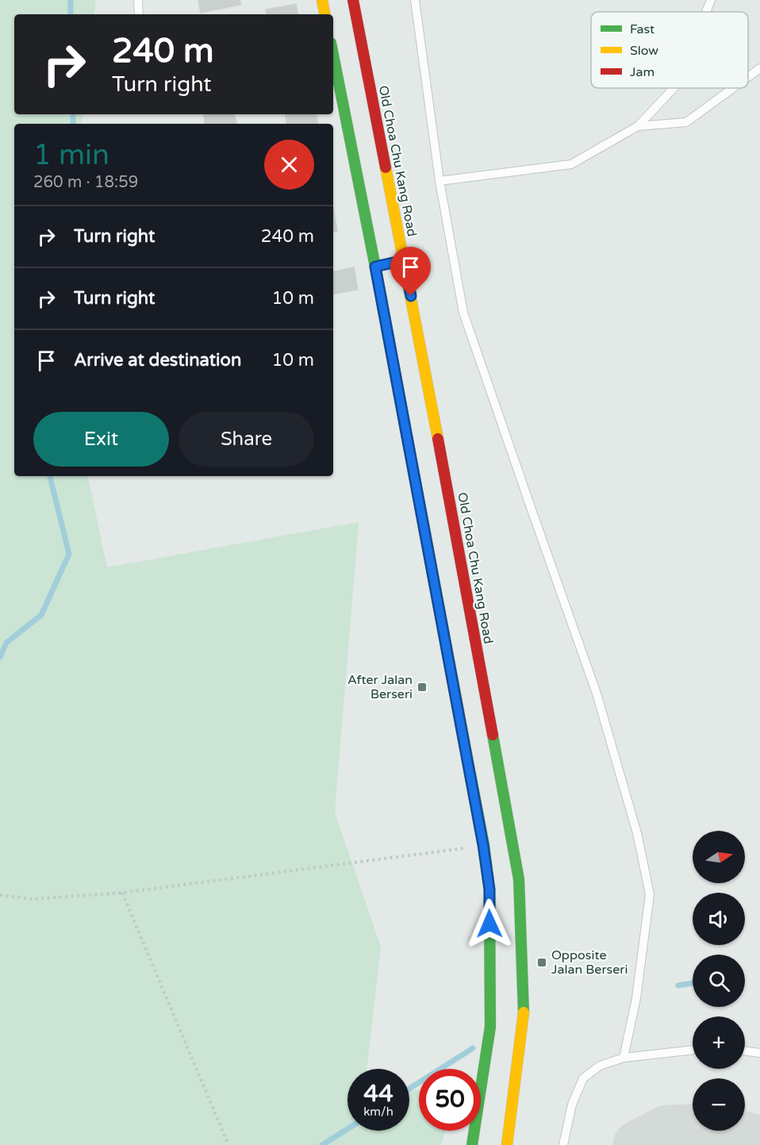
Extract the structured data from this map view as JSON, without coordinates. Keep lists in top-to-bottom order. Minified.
{"streets":{"main road":["Old Choa Chu Kang Road"]},"places":{"transit":["After Jalan Berseri","Opposite Jalan Berseri"]},"legend":["Fast","Slow","Jam"],"north":"right","page":{"turn":["240 m","Turn right"],"heading":["1 min","260 m · 18:59"],"list":[{"name":"Turn right","value":"240 m"},{"name":"Turn right","value":"10 m"},{"name":"Arrive at destination","value":"10 m"}],"buttons":["Exit","Share"],"map_buttons":["+","−"],"speed":"44 km/h","limit":"50"}}
